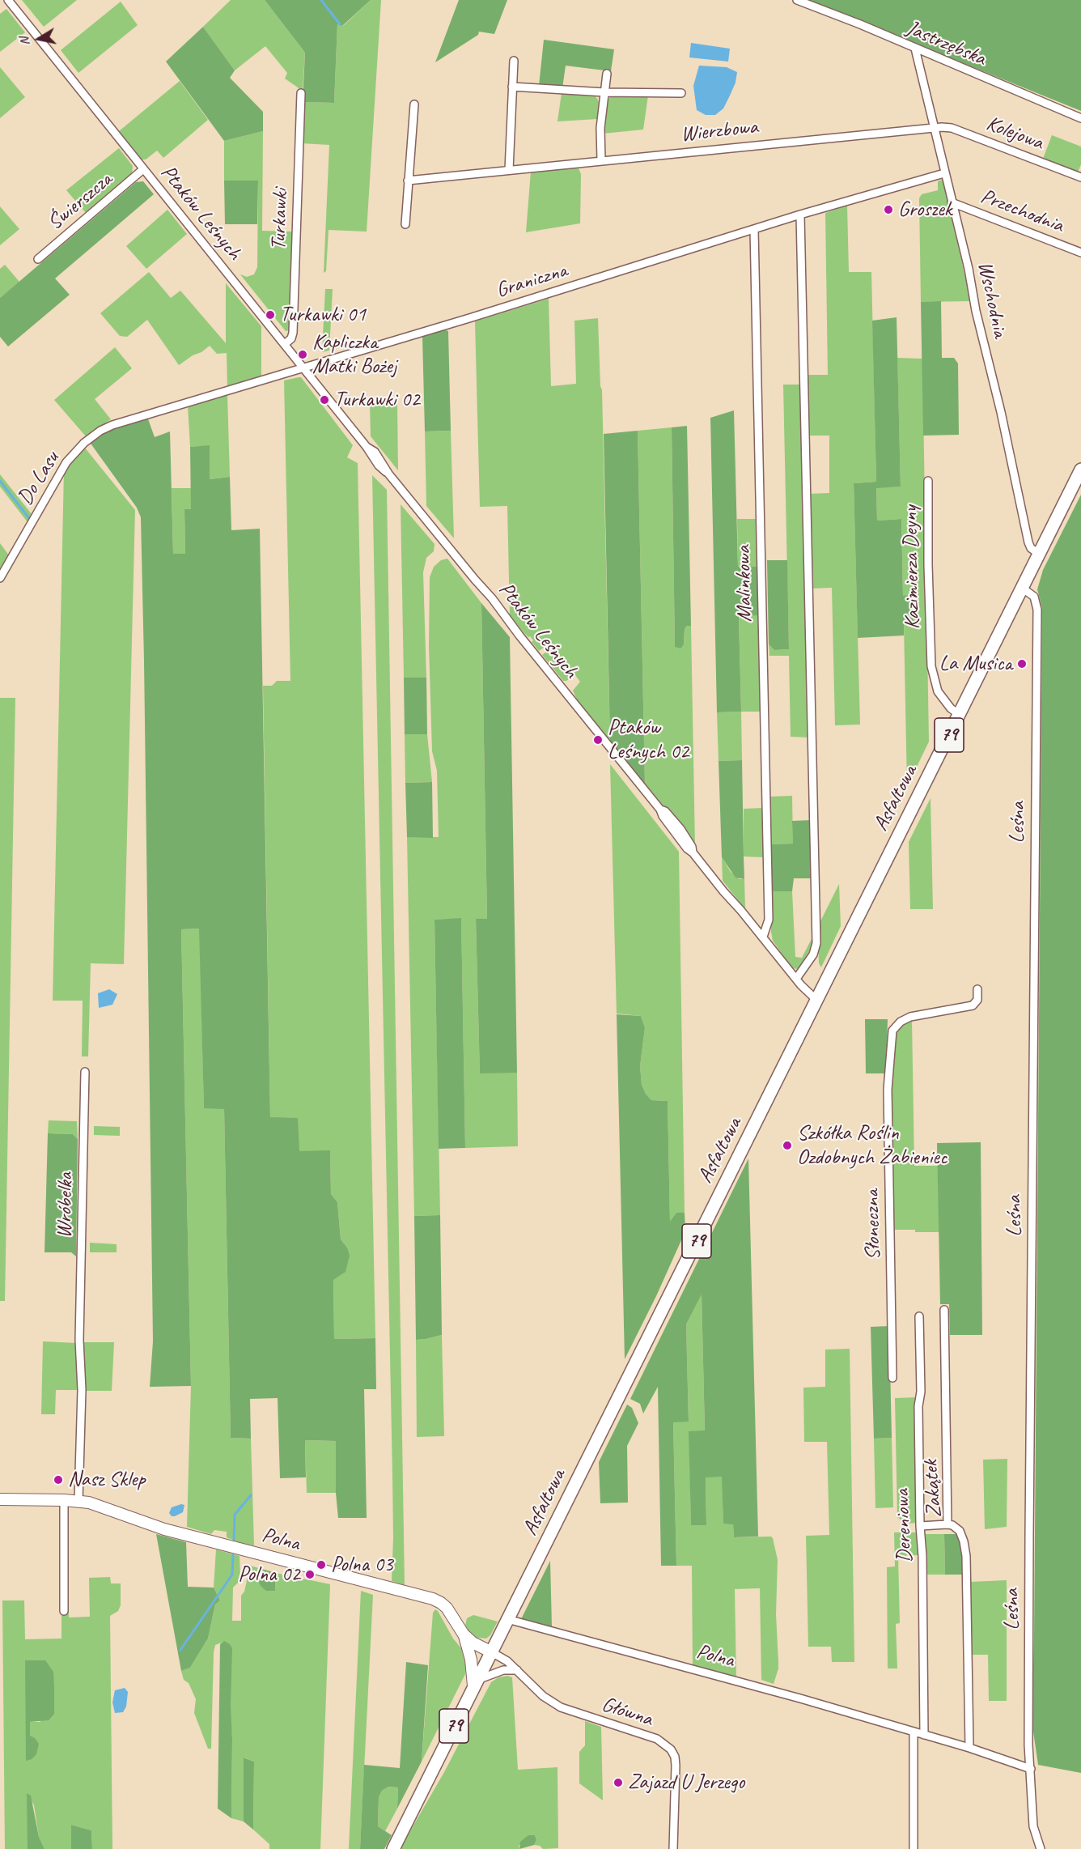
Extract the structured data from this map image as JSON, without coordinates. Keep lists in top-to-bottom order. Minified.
{"streets":{"main road":["79","Asfaltowa"],"street":["Jastrzębska","Wierzbowa","Kolejowa","Świerszcza","Przechodnia","Ptaków Leśnych","Turkawki","Graniczna","Wschodnia","Do Lasu","Kazimierza Deyny","Malinkowa","Leśna","Wróbelka","Słoneczna","Zakątek","Dereniowa","Polna","Główna"]},"crossings":[["Jastrzębska","Wschodnia"],["Wierzbowa","Kolejowa"],["Wierzbowa","Wschodnia"],["Kolejowa","Wschodnia"],["Świerszcza","Ptaków Leśnych"],["Przechodnia","Wschodnia"],["Ptaków Leśnych","Turkawki"],["Ptaków Leśnych","Graniczna"],["Ptaków Leśnych","Malinkowa"],["Ptaków Leśnych","Asfaltowa"],["Graniczna","Wschodnia"],["Graniczna","Do Lasu"],["Graniczna","Malinkowa"],["Wschodnia","Asfaltowa"],["Kazimierza Deyny","Asfaltowa"],["Asfaltowa","Leśna"],["Asfaltowa","Polna"],["Asfaltowa","Główna"],["Leśna","Polna"],["Wróbelka","Polna"],["Zakątek","Polna"],["Dereniowa","Polna"],["Polna","Główna"]],"places":["Groszek","Turkawki 01","Kapliczka Matki Bożej","Turkawki 02","La Musica","Ptaków Leśnych 02","Szkółka Roślin Ozdobnych Żabieniec","Nasz Sklep","Polna 03","Polna 02","Zajazd U Jerzego"],"north":"left"}
